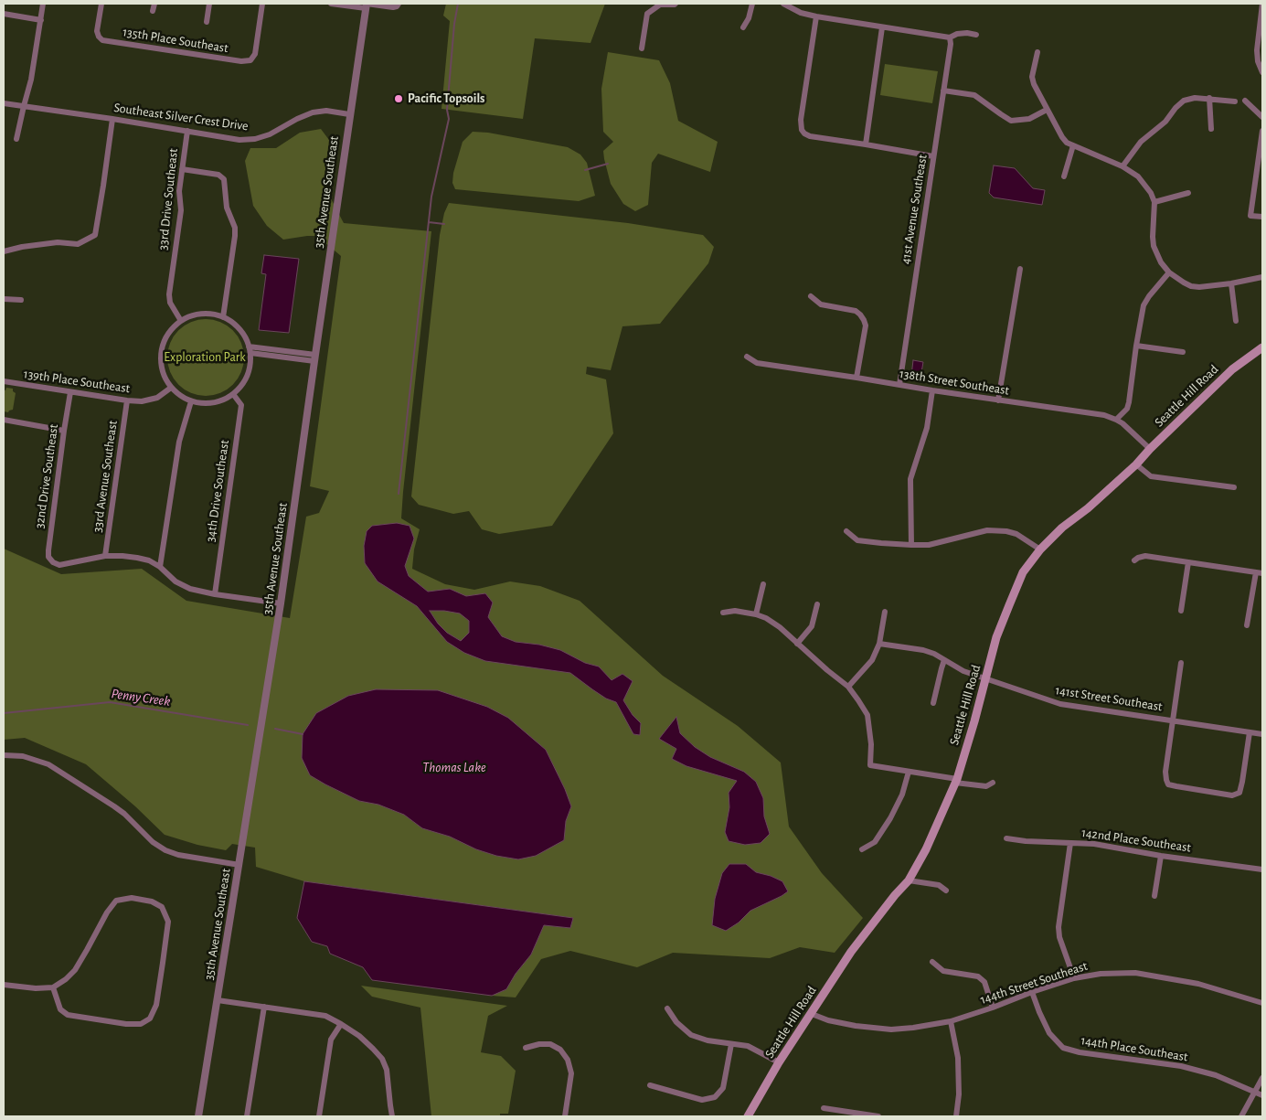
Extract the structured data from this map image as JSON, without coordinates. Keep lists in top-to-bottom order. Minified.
{"streets":{"main road":["Seattle Hill Road"],"street":["135th Place Southeast","Southeast Silver Crest Drive","35th Avenue Southeast","33rd Drive Southeast","41st Avenue Southeast","139th Place Southeast","138th Street Southeast","32nd Drive Southeast","33rd Avenue Southeast","34th Drive Southeast","141st Street Southeast","142nd Place Southeast","144th Street Southeast","144th Place Southeast"]},"crossings":[["Southeast Silver Crest Drive","35th Avenue Southeast"],["Southeast Silver Crest Drive","33rd Drive Southeast"],["33rd Drive Southeast","139th Place Southeast"],["33rd Drive Southeast","34th Drive Southeast"],["41st Avenue Southeast","138th Street Southeast"],["139th Place Southeast","32nd Drive Southeast"],["139th Place Southeast","33rd Avenue Southeast"],["139th Place Southeast","34th Drive Southeast"],["138th Street Southeast","Seattle Hill Road"],["Seattle Hill Road","141st Street Southeast"],["Seattle Hill Road","144th Street Southeast"],["32nd Drive Southeast","33rd Avenue Southeast"],["144th Street Southeast","144th Place Southeast"]],"water":["Penny Creek","Thomas Lake"],"parks":["Exploration Park"],"places":["Pacific Topsoils"]}
